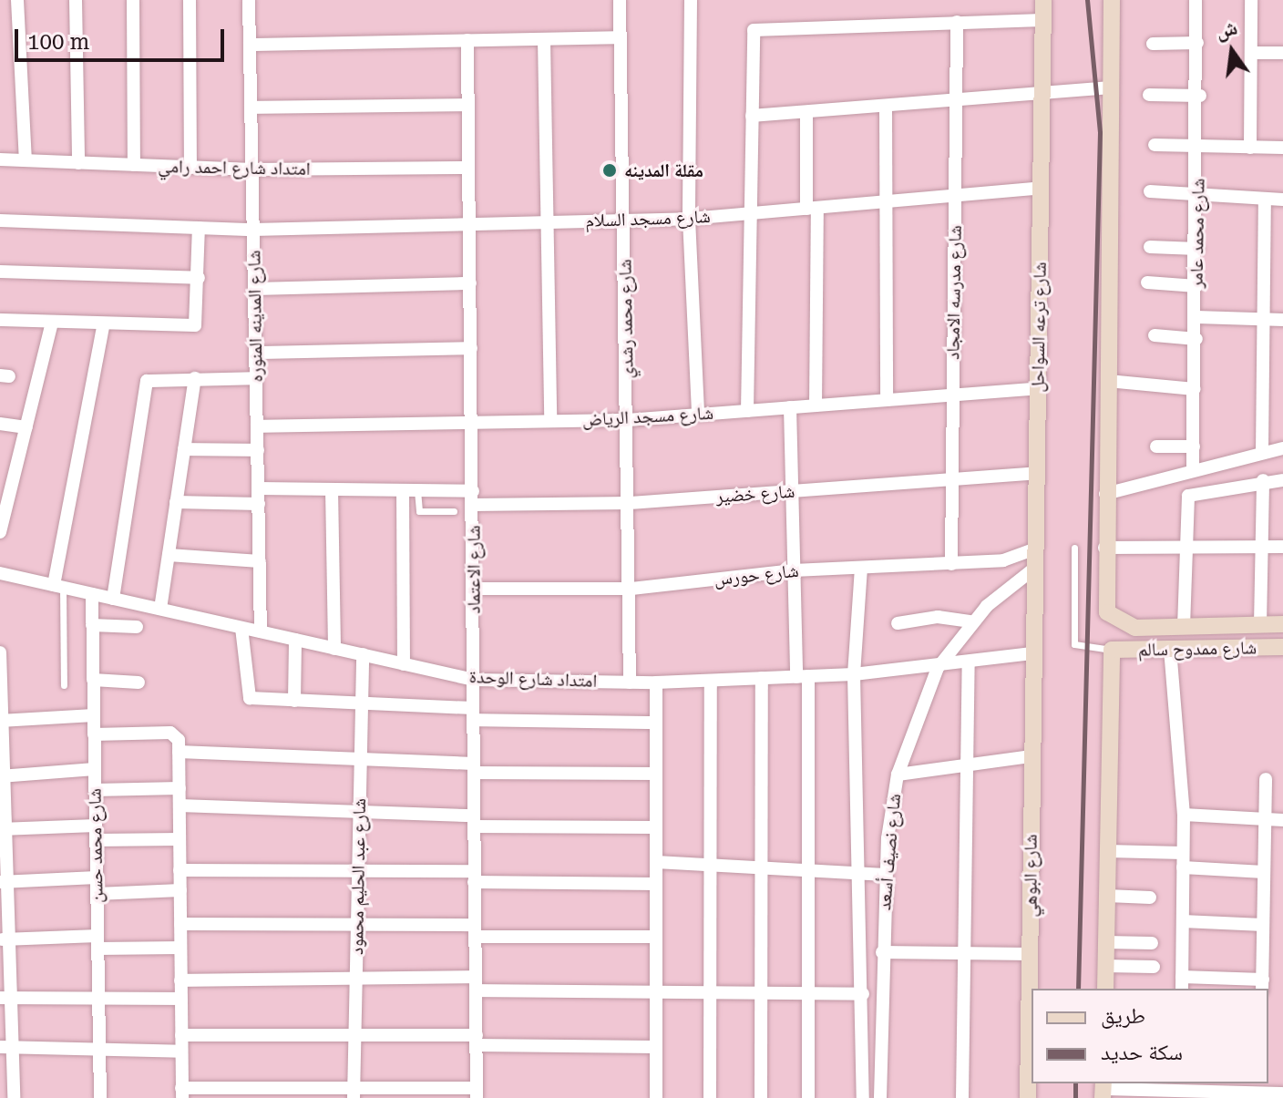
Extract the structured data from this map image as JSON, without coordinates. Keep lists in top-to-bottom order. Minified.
{"streets":{"main road":["شارع ترعه السواحل","شارع ممدوح سالم","شارع البوهي"],"street":["امتداد شارع احمد رامي","شارع مسجد السلام","شارع محمد عامر","شارع مدرسه الامجاد","شارع المدينه المنوره","شارع محمد رشدي","شارع مسجد الرياض","شارع خضير","شارع الاعتماد","شارع حورس","امتداد شارع الوحدة","شارع محمد حسن","شارع نصيف أسعد","شارع عبد الحليم محمود"]},"crossings":[["امتداد شارع احمد رامي","شارع المدينه المنوره"],["امتداد شارع احمد رامي","شارع الاعتماد"],["شارع مسجد السلام","شارع مدرسه الامجاد"],["شارع مسجد السلام","شارع المدينه المنوره"],["شارع مسجد السلام","شارع محمد رشدي"],["شارع مسجد السلام","شارع ترعه السواحل"],["شارع مسجد السلام","شارع الاعتماد"],["شارع مدرسه الامجاد","شارع مسجد الرياض"],["شارع مدرسه الامجاد","شارع خضير"],["شارع مدرسه الامجاد","شارع حورس"],["شارع المدينه المنوره","شارع مسجد الرياض"],["شارع المدينه المنوره","امتداد شارع الوحدة"],["شارع محمد رشدي","شارع مسجد الرياض"],["شارع محمد رشدي","شارع خضير"],["شارع محمد رشدي","شارع حورس"],["شارع محمد رشدي","امتداد شارع الوحدة"],["شارع ترعه السواحل","شارع مسجد الرياض"],["شارع ترعه السواحل","شارع خضير"],["شارع ترعه السواحل","شارع حورس"],["شارع ترعه السواحل","امتداد شارع الوحدة"],["شارع ترعه السواحل","شارع نصيف أسعد"],["شارع ترعه السواحل","شارع البوهي"],["شارع مسجد الرياض","شارع الاعتماد"],["شارع خضير","شارع الاعتماد"],["شارع الاعتماد","شارع حورس"],["شارع الاعتماد","امتداد شارع الوحدة"],["شارع حورس","شارع نصيف أسعد"],["امتداد شارع الوحدة","شارع محمد حسن"],["امتداد شارع الوحدة","شارع نصيف أسعد"],["امتداد شارع الوحدة","شارع البوهي"],["امتداد شارع الوحدة","شارع عبد الحليم محمود"]],"places":["مقلة المدينه"],"legend":["طريق","سكة حديد"],"scale_bar":"100 m","north":"top"}
